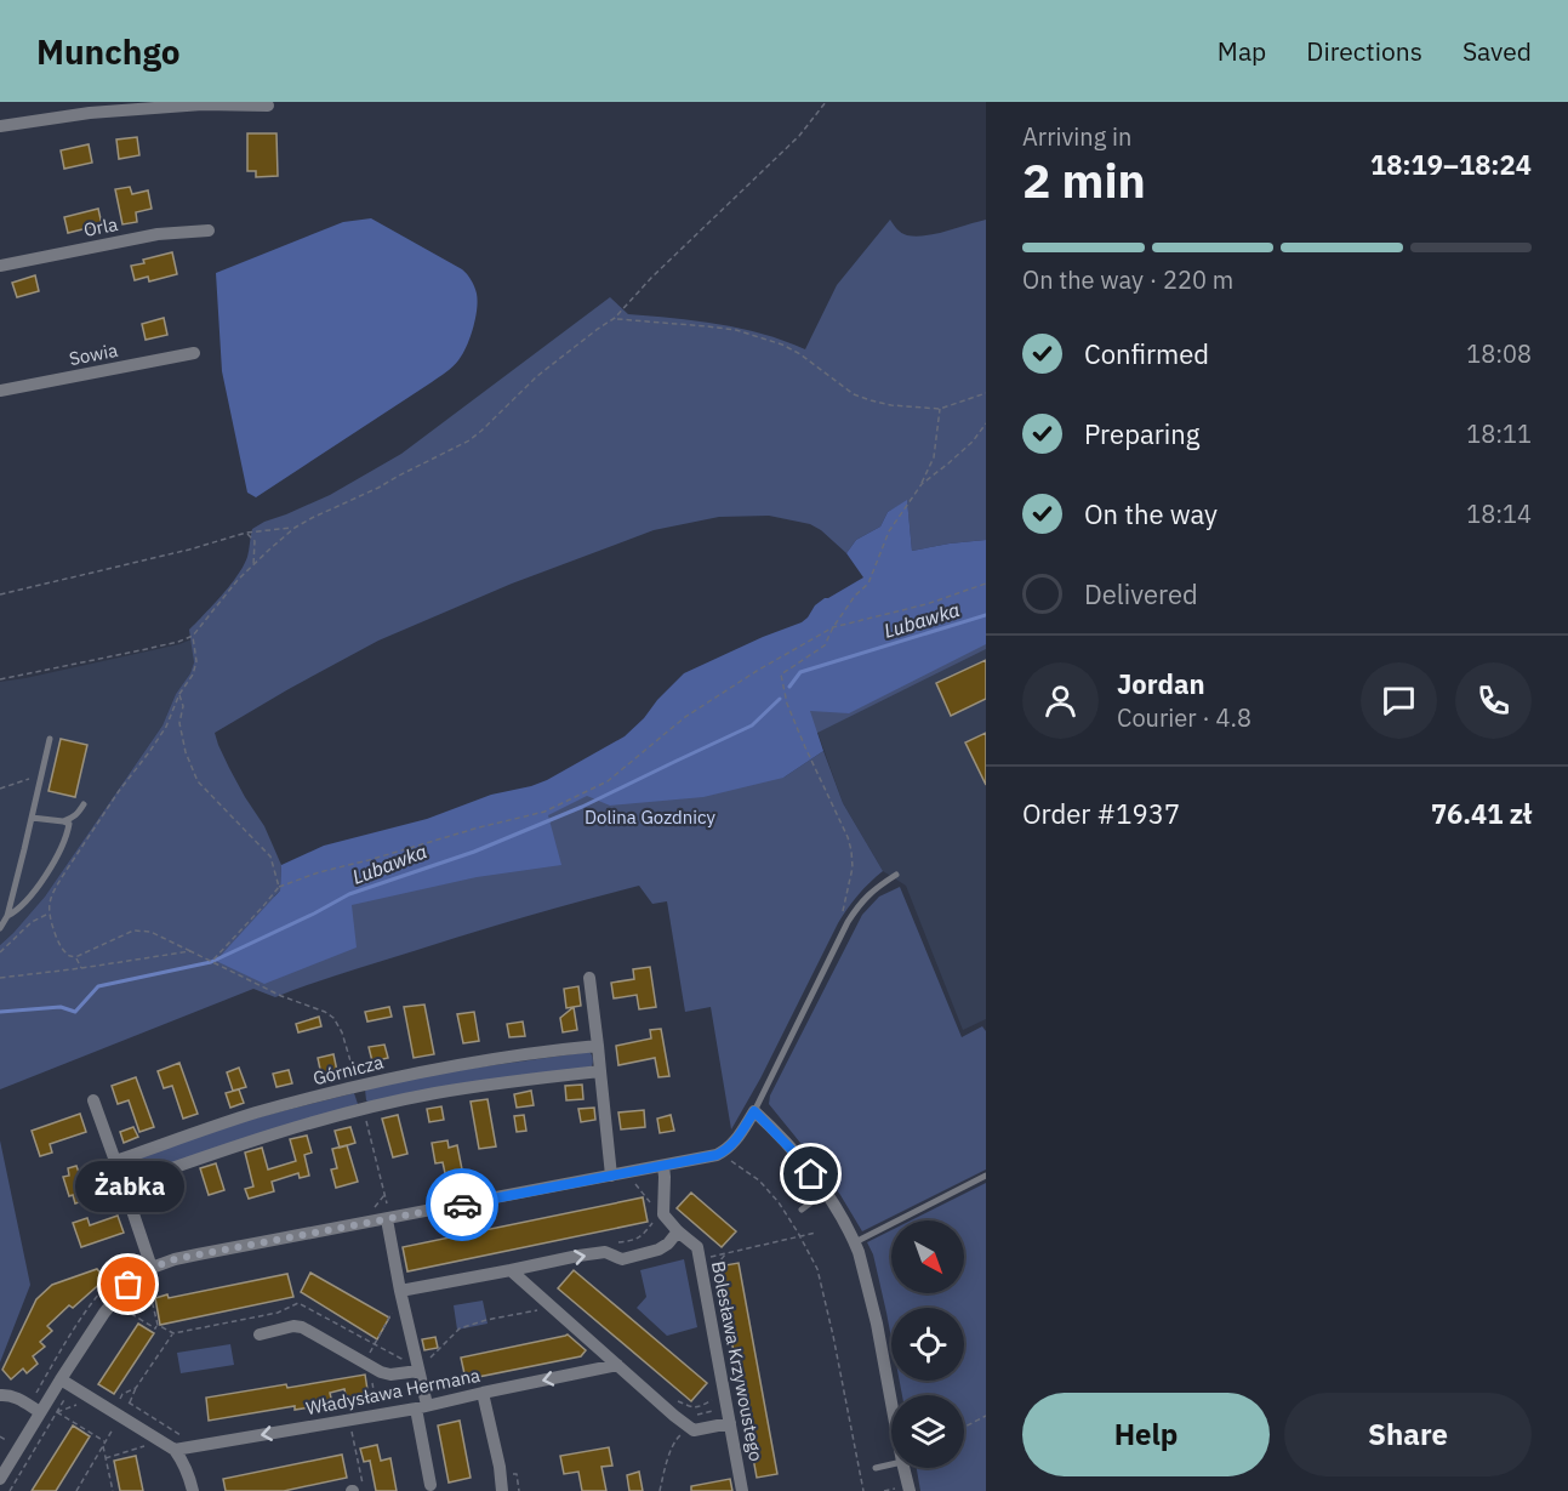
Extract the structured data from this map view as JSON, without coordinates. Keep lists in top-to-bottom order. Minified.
{"streets":{"street":["Orla","Sowia","Górnicza","Bolesława Krzywoustego","Władysława Hermana"]},"one_way":["Władysława Hermana"],"water":["Lubawka"],"parks":["Dolina Gozdnicy"],"places":["Żabka"],"north":"bottom right","page":{"header":"Munchgo","nav":["Map","Directions","Saved"],"heading":["2 min","Arriving in","18:19–18:24"],"panel":["Jordan","Courier · 4.8","Order #1937","76.41 zł"],"bar":"On the way · 220 m","list":[["Confirmed","18:08"],["Preparing","18:11"],["On the way","18:14"],"Delivered"],"bubble":"Żabka","buttons":["Help","Share"]}}
